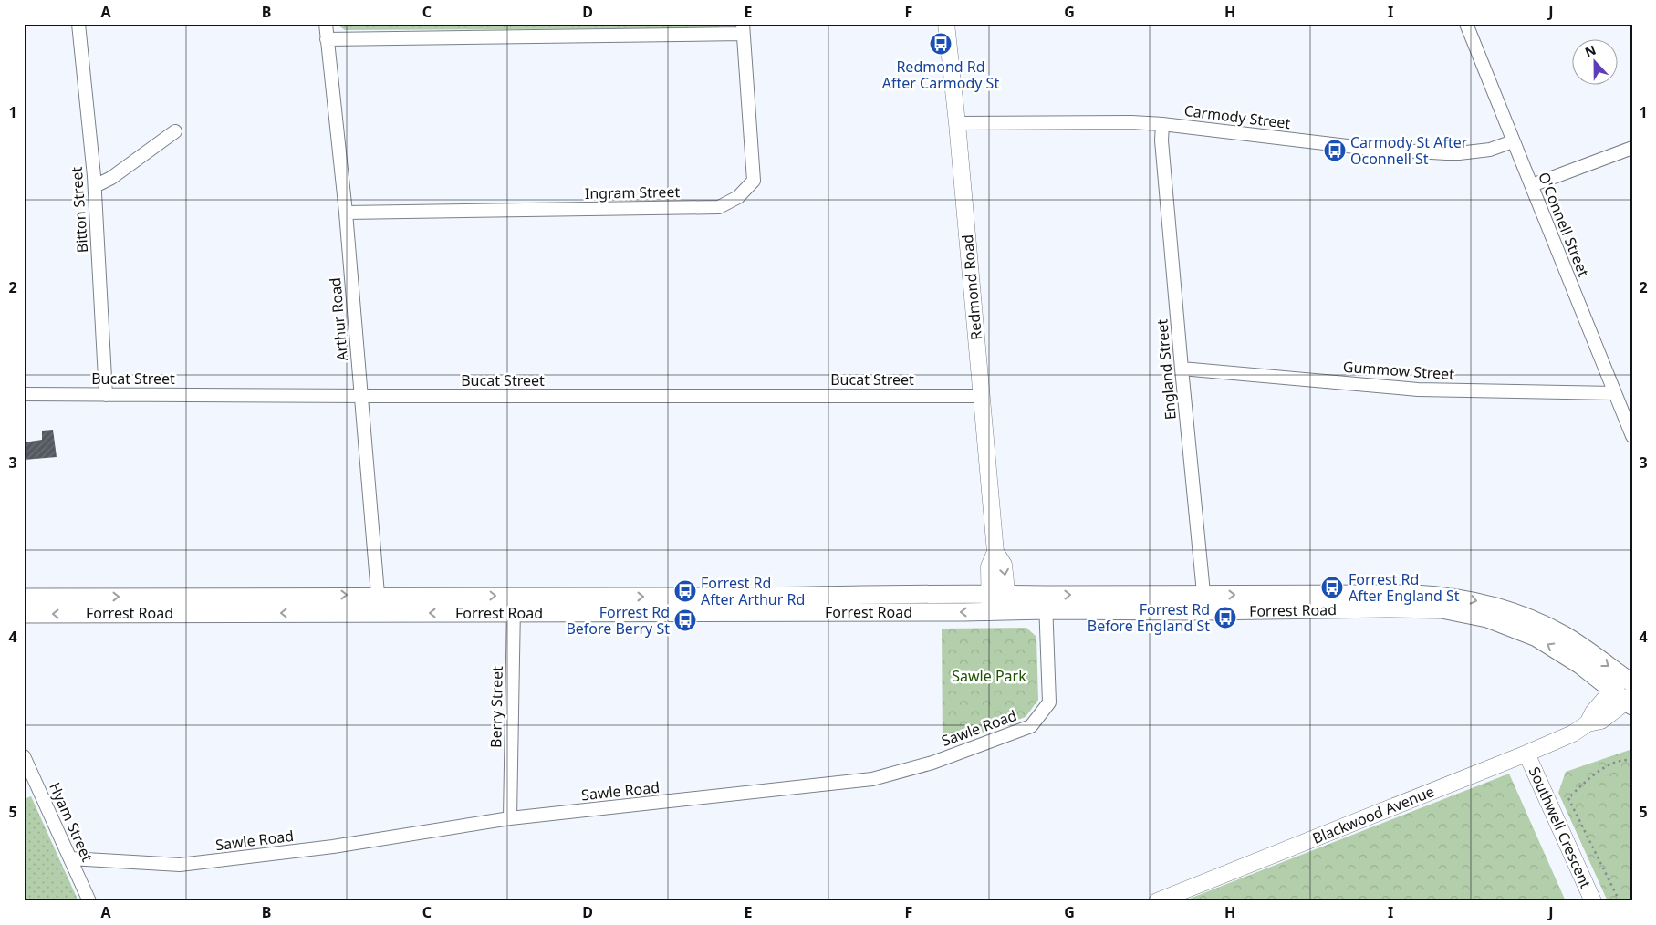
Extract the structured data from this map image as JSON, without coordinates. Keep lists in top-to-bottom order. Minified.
{"streets":{"main road":["Forrest Road"],"street":["Carmody Street","Ingram Street","Bitton Street","O'Connell Street","Redmond Road","Arthur Road","England Street","Gummow Street","Bucat Street","Berry Street","Sawle Road","Blackwood Avenue","Hyam Street","Southwell Crescent"]},"crossings":[["Carmody Street","O'Connell Street"],["Carmody Street","Redmond Road"],["Carmody Street","England Street"],["Ingram Street","Arthur Road"],["Bitton Street","Bucat Street"],["O'Connell Street","Gummow Street"],["Redmond Road","Bucat Street"],["Redmond Road","Forrest Road"],["Arthur Road","Bucat Street"],["Arthur Road","Forrest Road"],["England Street","Gummow Street"],["England Street","Forrest Road"],["Forrest Road","Berry Street"],["Forrest Road","Sawle Road"],["Forrest Road","Blackwood Avenue"],["Berry Street","Sawle Road"],["Sawle Road","Hyam Street"],["Blackwood Avenue","Southwell Crescent"]],"parks":["Sawle Park"],"places":{"bus stop":["Redmond Rd After Carmody St","Carmody St After Oconnell St","Forrest Rd After England St","Forrest Rd After Arthur Rd","Forrest Rd Before England St","Forrest Rd Before Berry St"]},"north":"top","grid":{"columns":["A","B","C","D","E","F","G","H","I","J"],"rows":["1","2","3","4","5"]}}
